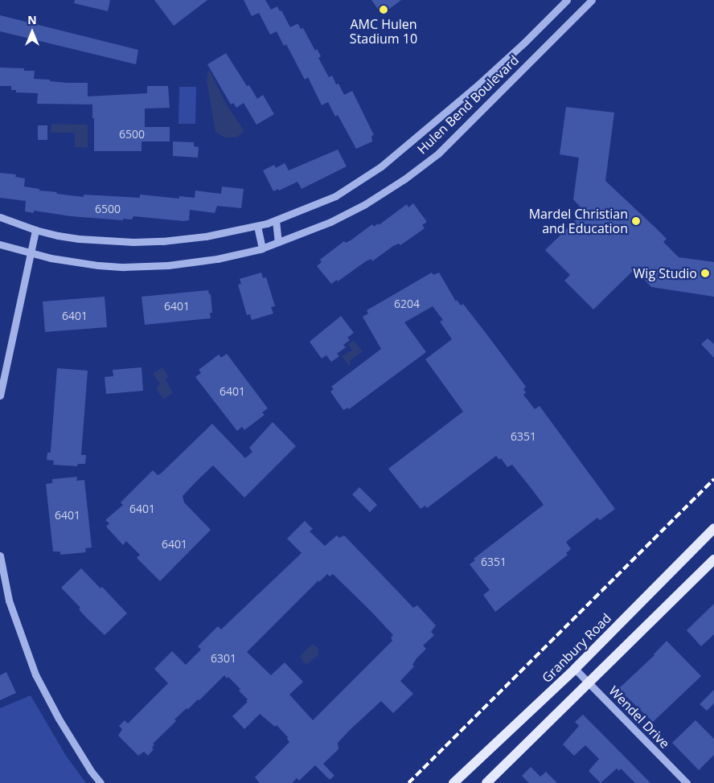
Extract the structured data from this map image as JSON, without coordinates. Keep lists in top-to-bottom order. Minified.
{"streets":{"main road":["Granbury Road"],"street":["Hulen Bend Boulevard","Wendel Drive"]},"crossings":[["Granbury Road","Wendel Drive"]],"places":["AMC Hulen Stadium 10","Mardel Christian and Education","Wig Studio"],"house_numbers":["6500","6500","6204","6401","6401","6401","6351","6401","6401","6401","6351","6301"],"north":"top"}
